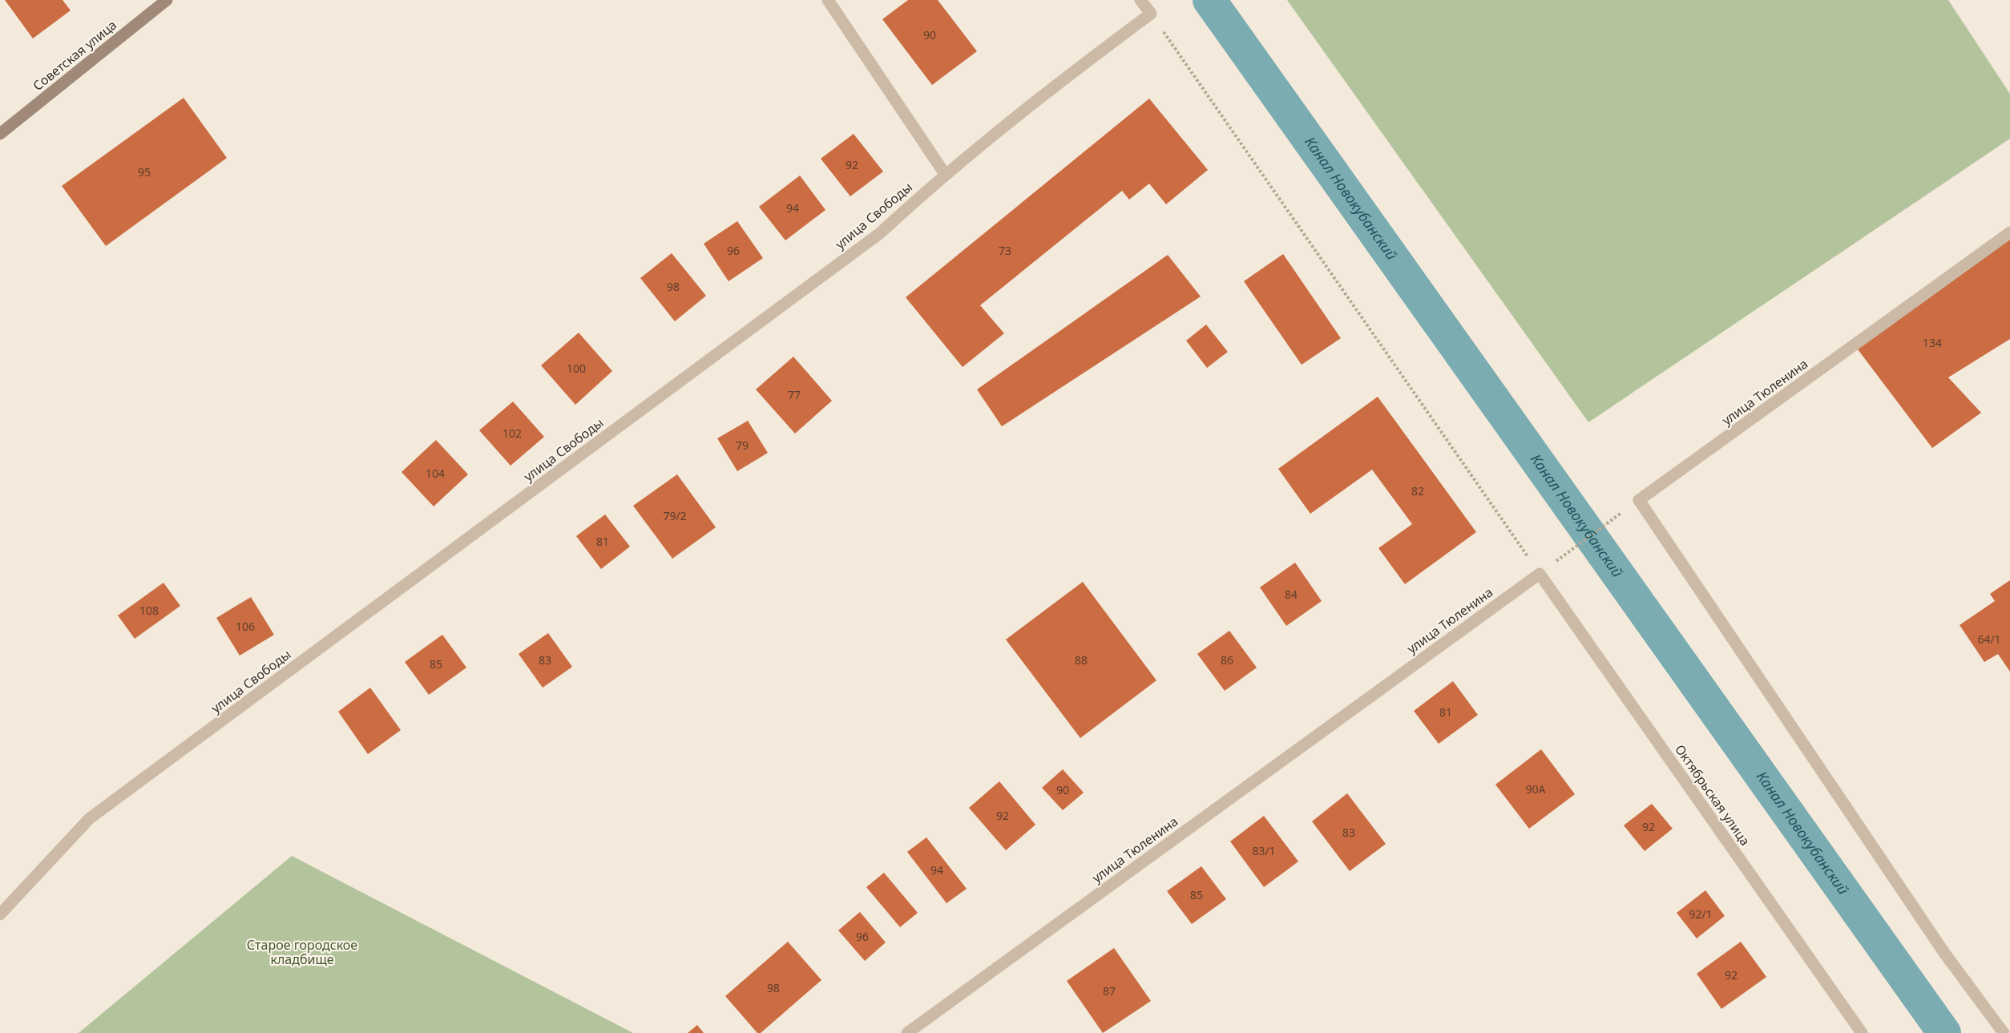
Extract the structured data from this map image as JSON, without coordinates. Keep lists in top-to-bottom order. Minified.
{"streets":{"main road":["Советская улица"],"street":["улица Свободы","улица Тюленина","Октябрьская улица"]},"crossings":[["улица Тюленина","Октябрьская улица"]],"water":["Канал Новокубанский"],"parks":["Старое городское кладбище"],"house_numbers":["90","92","95","94","96","73","98","134","100","77","102","79","104","82","79/2","81","84","108","106","64/1","83","88","86","85","81","90А","90","92","92","83","83/1","94","85","92/1","96","92","98","87"]}
